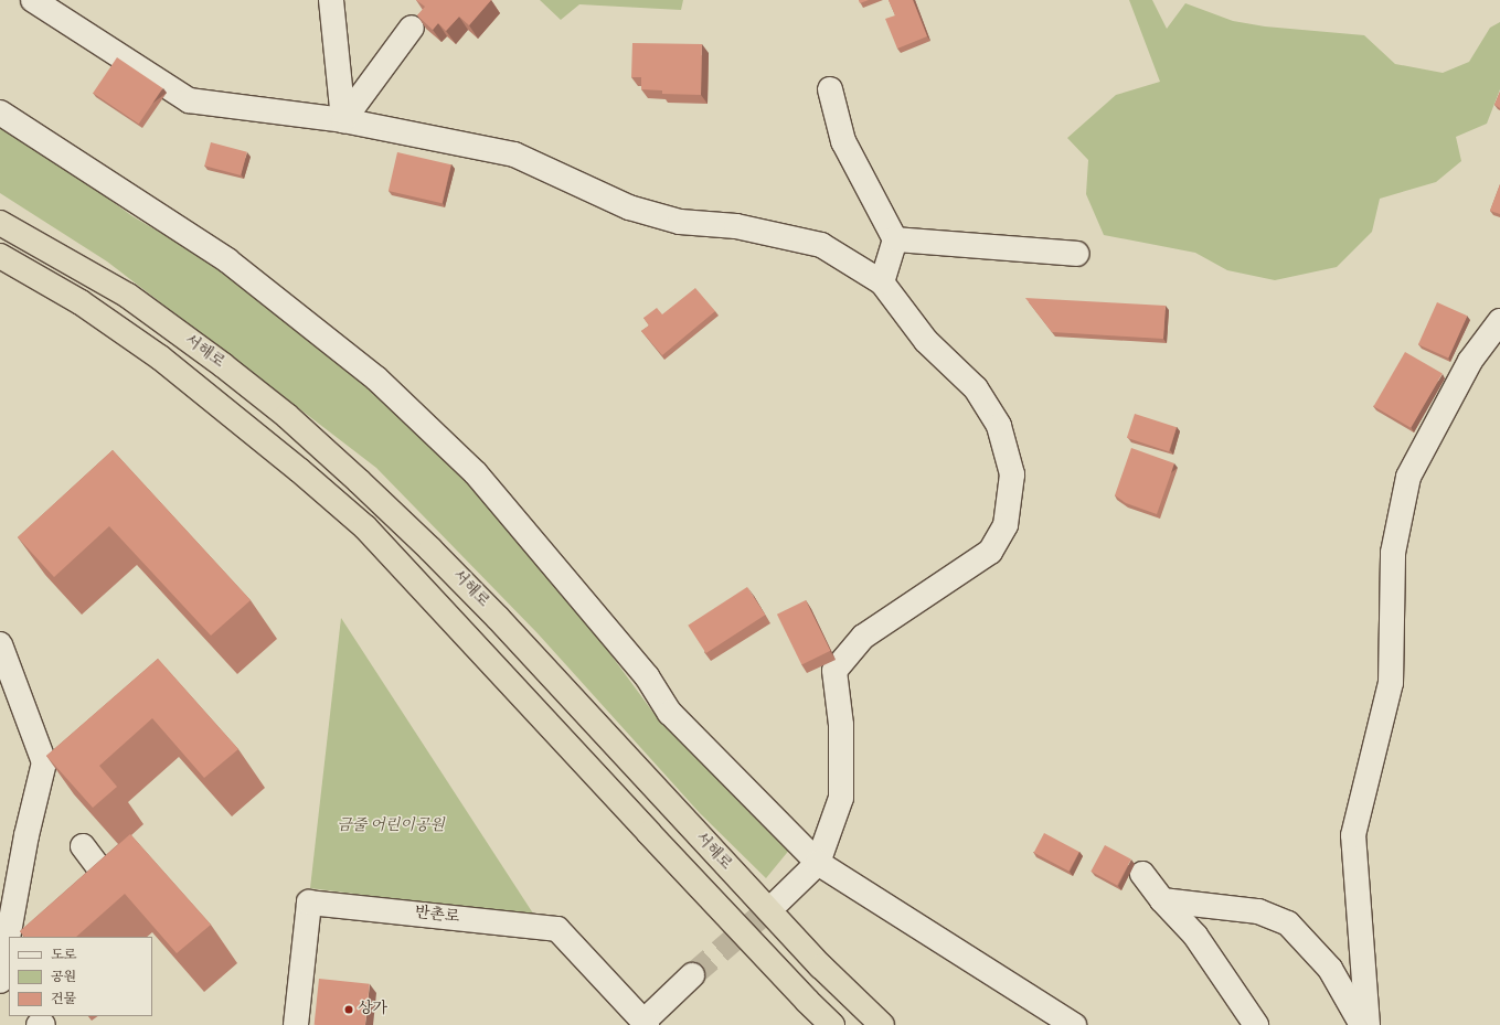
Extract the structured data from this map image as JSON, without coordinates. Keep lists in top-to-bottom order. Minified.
{"streets":{"highway":["서해로"],"street":["반촌로"]},"parks":["금줄 어린이공원"],"places":["상가"],"legend":["도로","공원","건물"]}
